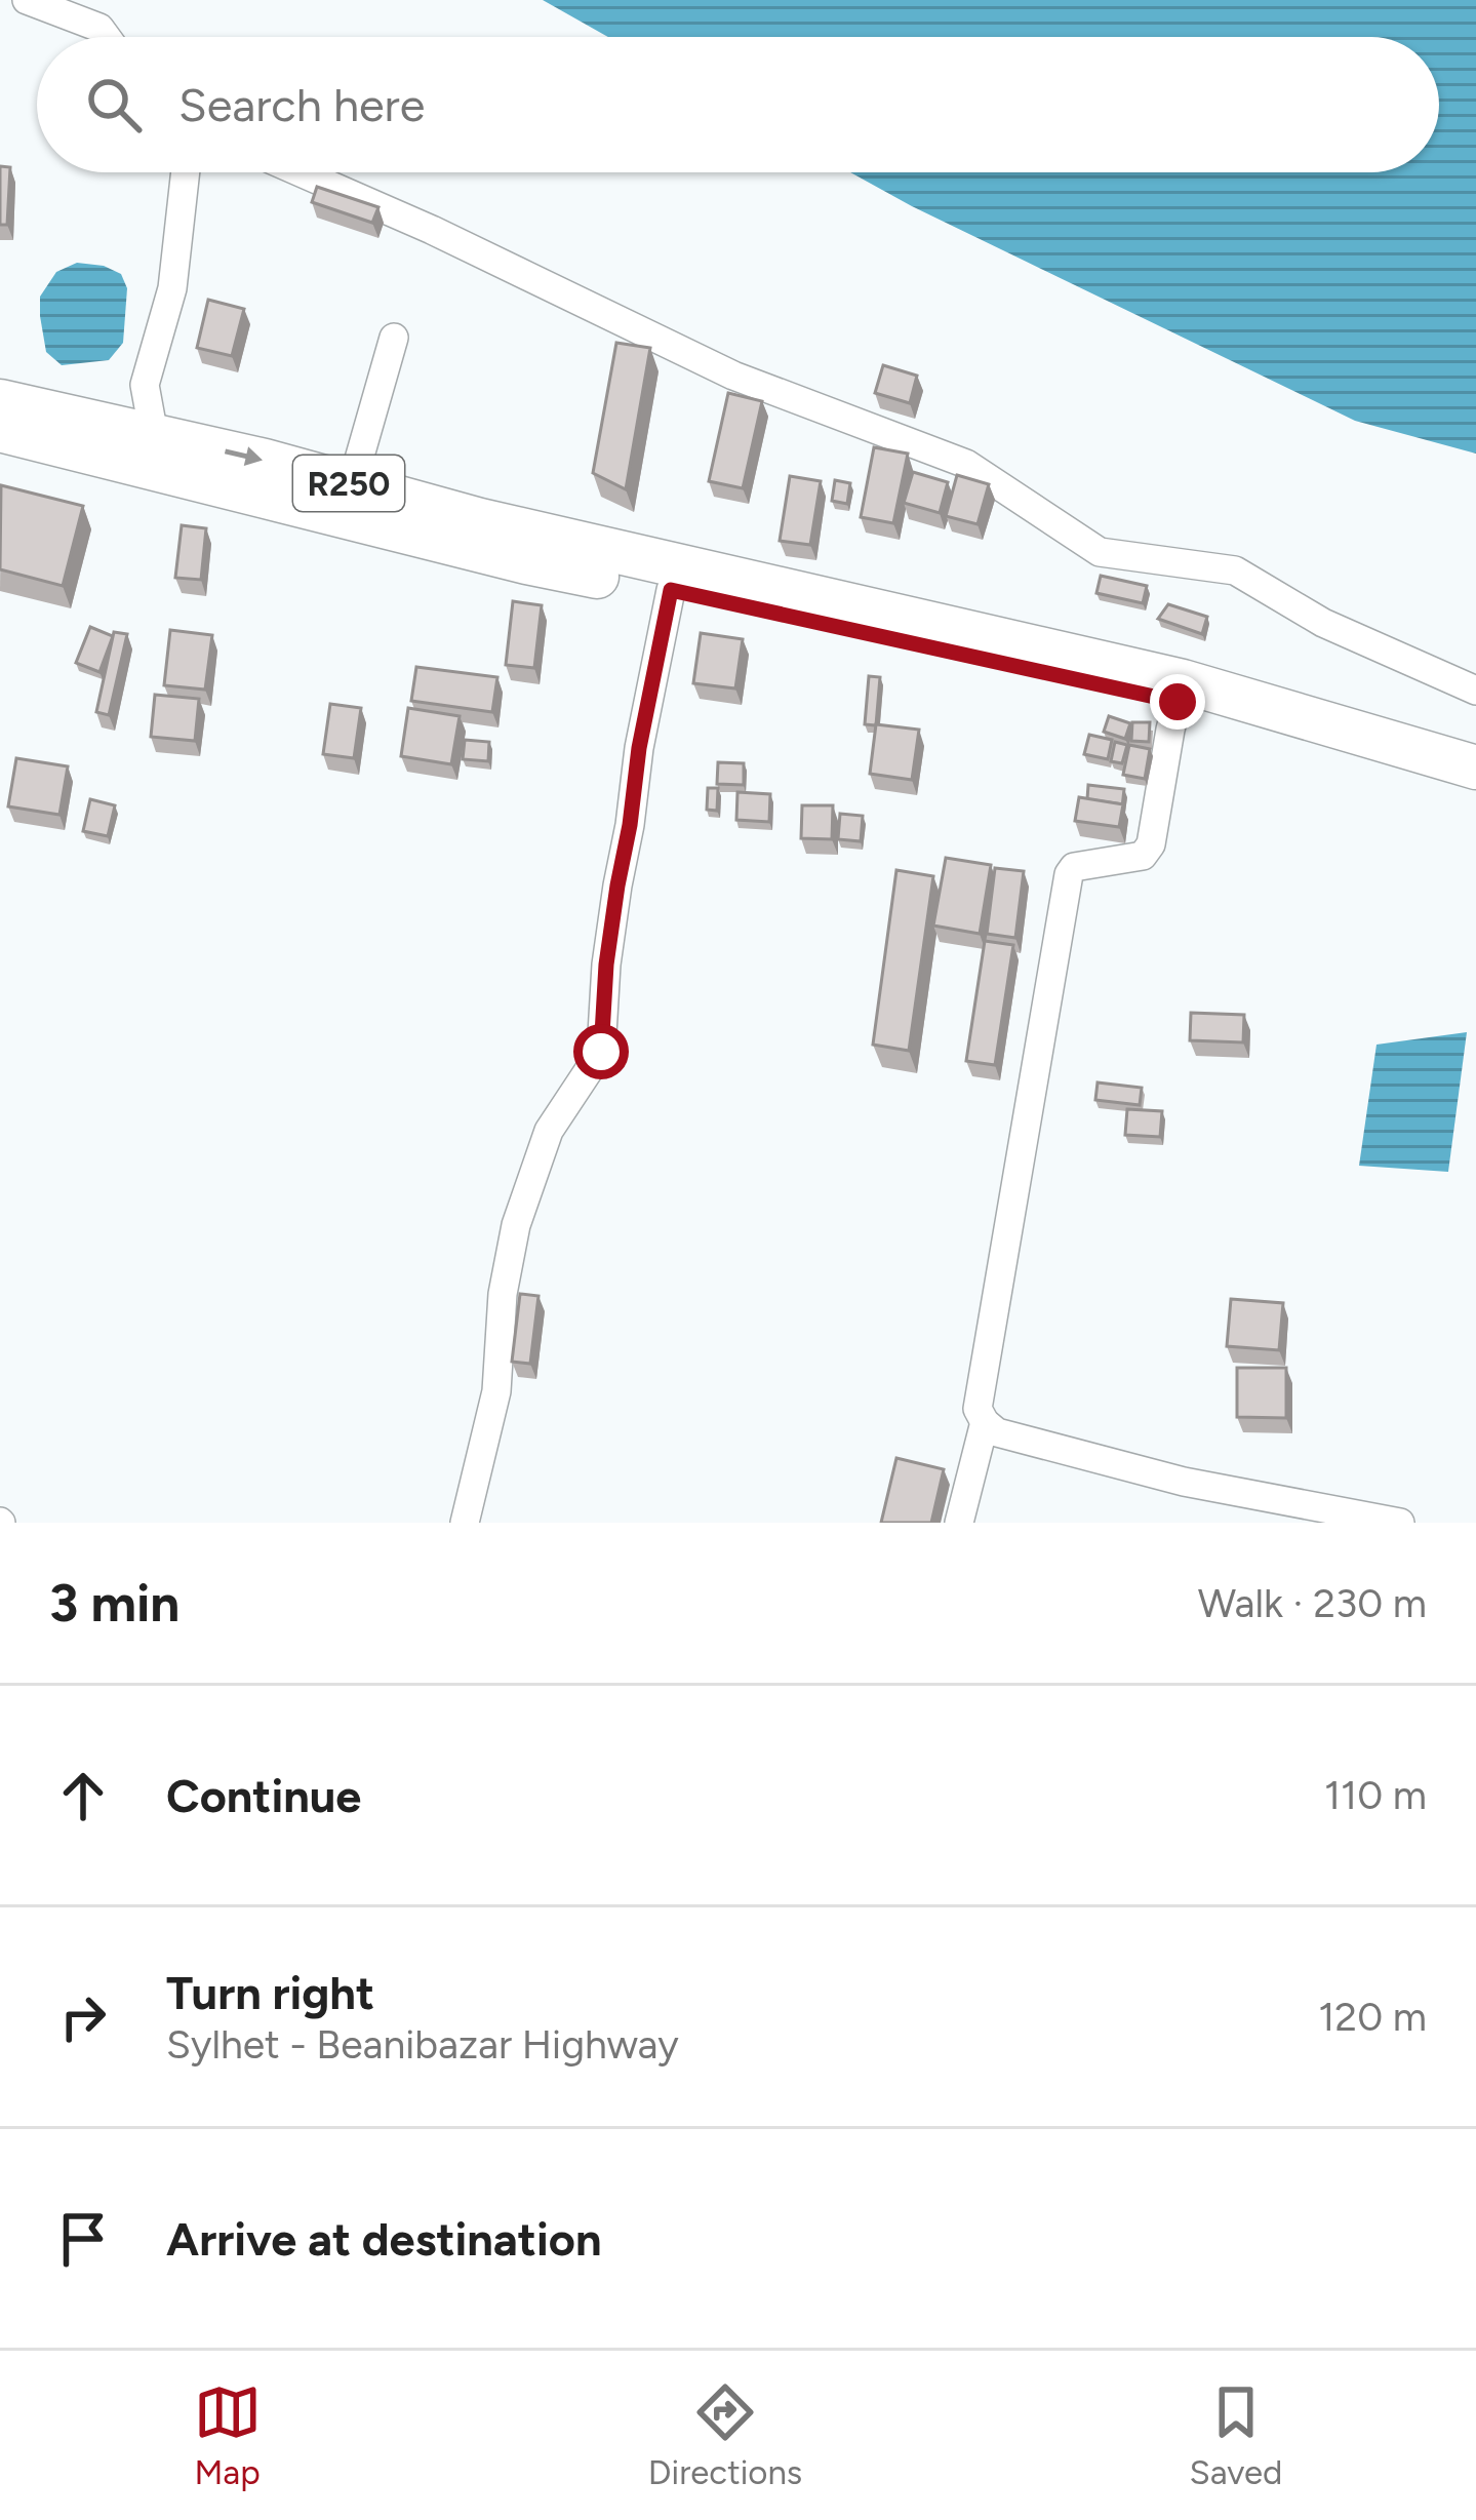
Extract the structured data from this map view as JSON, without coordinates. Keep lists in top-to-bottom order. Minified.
{"streets":{"main road":["R250"]},"page":{"search":"Search here","heading":["3 min","Walk · 230 m"],"list":[["Continue","110 m"],["Turn right","Sylhet - Beanibazar Highway","120 m"],"Arrive at destination"],"nav":["Map","Directions","Saved"]}}
